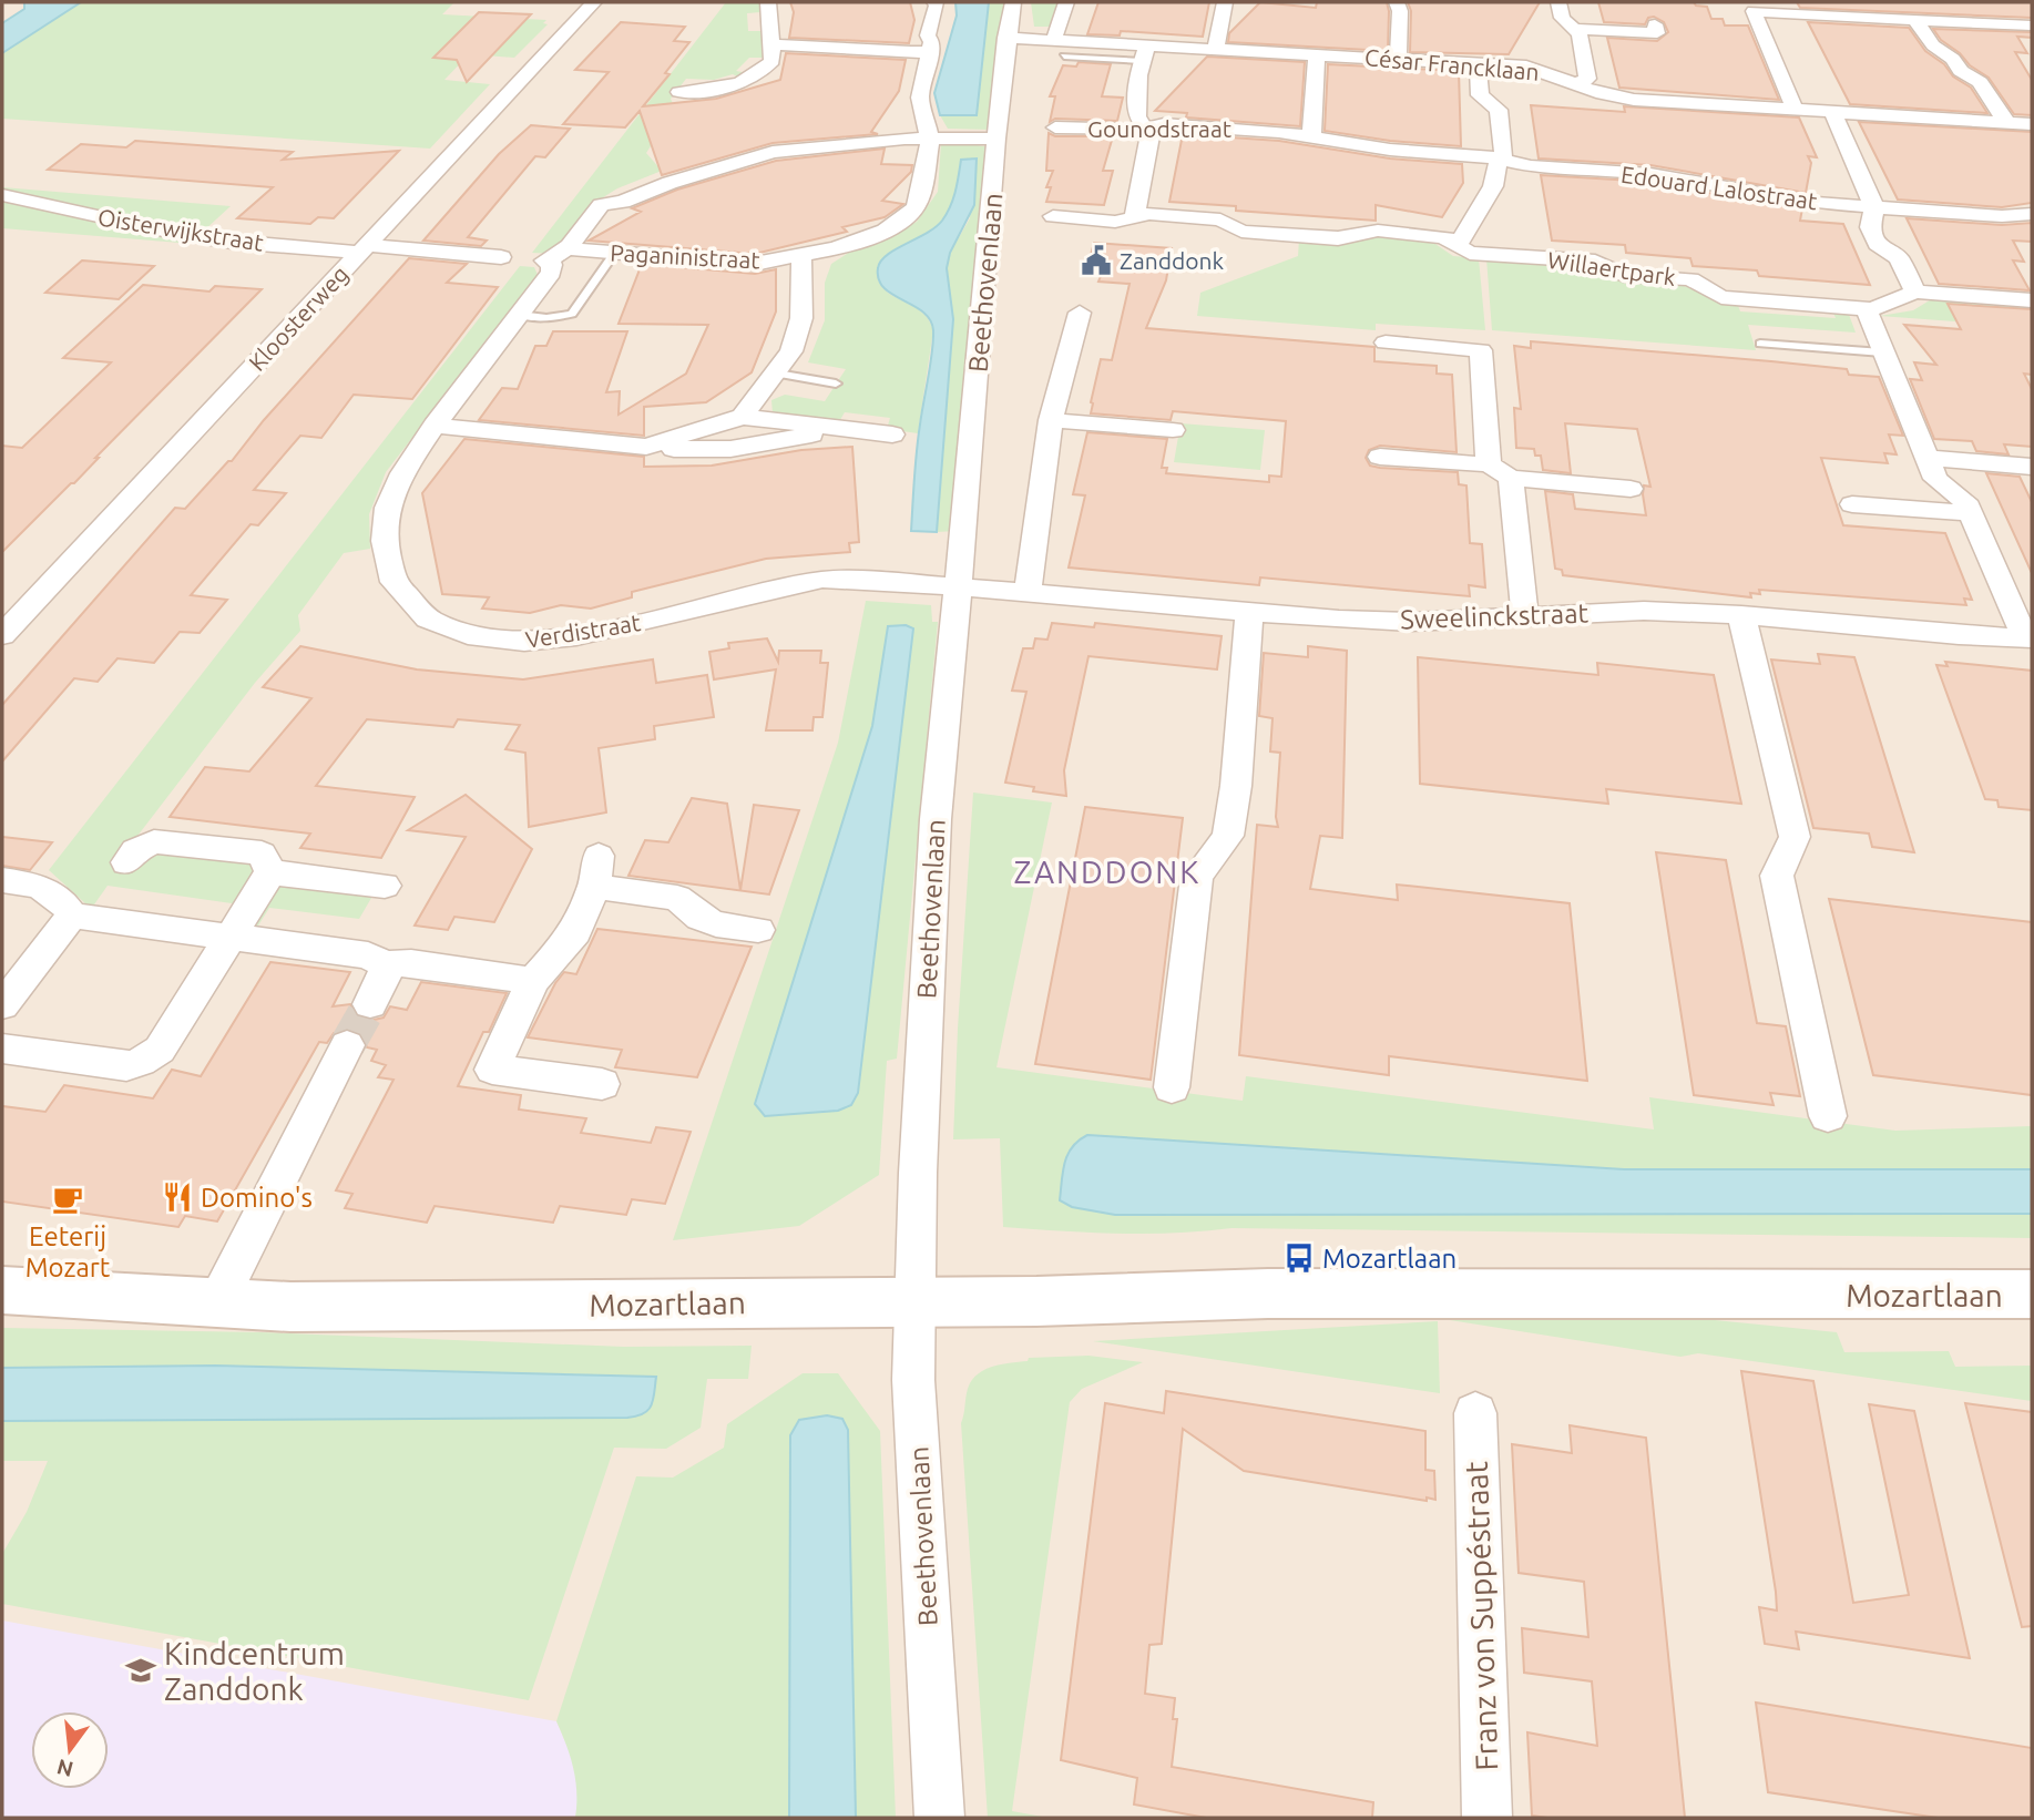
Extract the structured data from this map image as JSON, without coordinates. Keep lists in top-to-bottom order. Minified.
{"streets":{"street":["César Francklaan","Gounodstraat","Edouard Lalostraat","Oisterwijkstraat","Paganinistraat","Willaertpark","Beethovenlaan","Kloosterweg","Sweelinckstraat","Verdistraat","Mozartlaan","Franz von Suppéstraat"]},"crossings":[["César Francklaan","Beethovenlaan"],["Gounodstraat","Edouard Lalostraat"],["Oisterwijkstraat","Kloosterweg"],["Paganinistraat","Verdistraat"],["Beethovenlaan","Sweelinckstraat"],["Beethovenlaan","Verdistraat"],["Beethovenlaan","Mozartlaan"],["Sweelinckstraat","Verdistraat"]],"districts":["ZANDDONK"],"places":{"public building":["Zanddonk"],"restaurant":["Domino's"],"cafe":["Eeterij Mozart"],"bus stop":["Mozartlaan"],"school or university":["Kindcentrum Zanddonk"]},"north":"bottom"}
